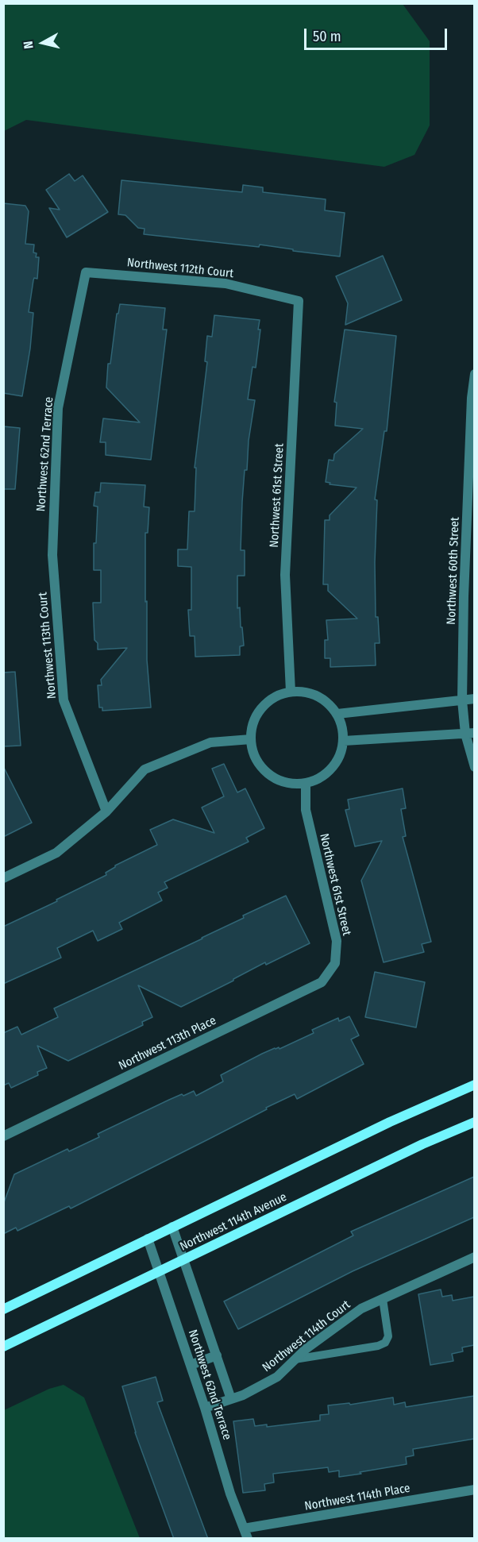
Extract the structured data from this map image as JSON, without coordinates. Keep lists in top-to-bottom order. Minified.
{"streets":{"street":["Northwest 112th Court","Northwest 62nd Terrace","Northwest 61st Street","Northwest 60th Street","Northwest 113th Court","Northwest 113th Place","Northwest 114th Avenue","Northwest 114th Court","Northwest 114th Place"]},"crossings":[["Northwest 112th Court","Northwest 62nd Terrace"],["Northwest 112th Court","Northwest 61st Street"],["Northwest 62nd Terrace","Northwest 113th Court"],["Northwest 62nd Terrace","Northwest 114th Avenue"],["Northwest 62nd Terrace","Northwest 114th Court"],["Northwest 62nd Terrace","Northwest 114th Place"],["Northwest 61st Street","Northwest 113th Place"]],"scale_bar":"50 m","north":"left"}
